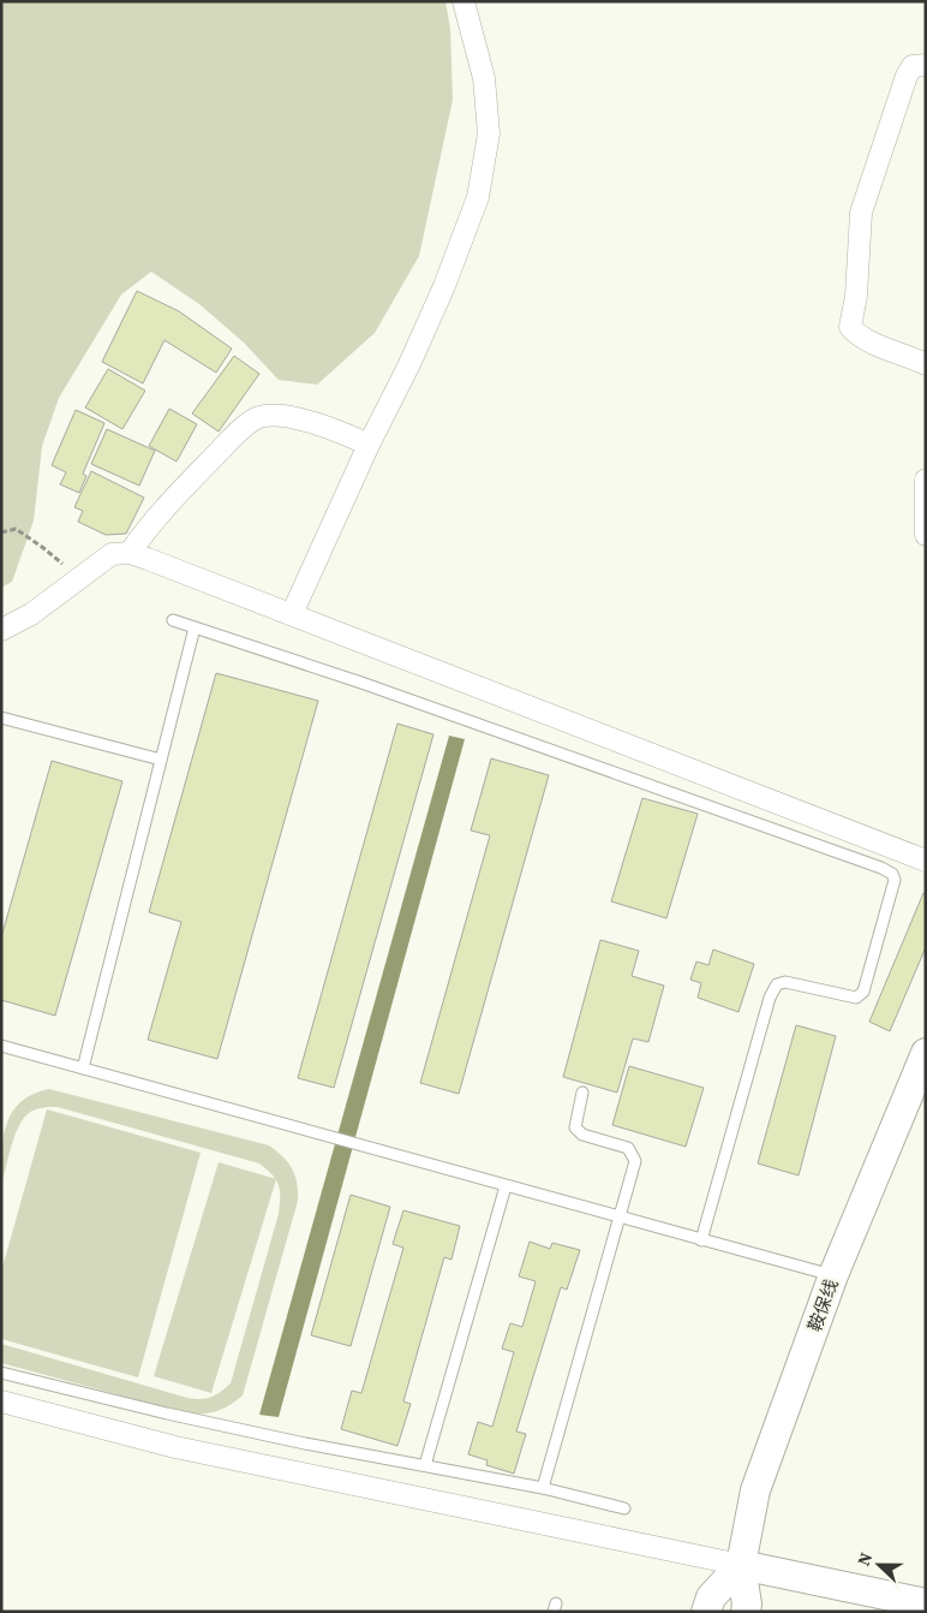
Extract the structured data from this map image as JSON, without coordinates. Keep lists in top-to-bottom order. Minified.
{"streets":{"main road":["鞍保线"]},"north":"left"}
